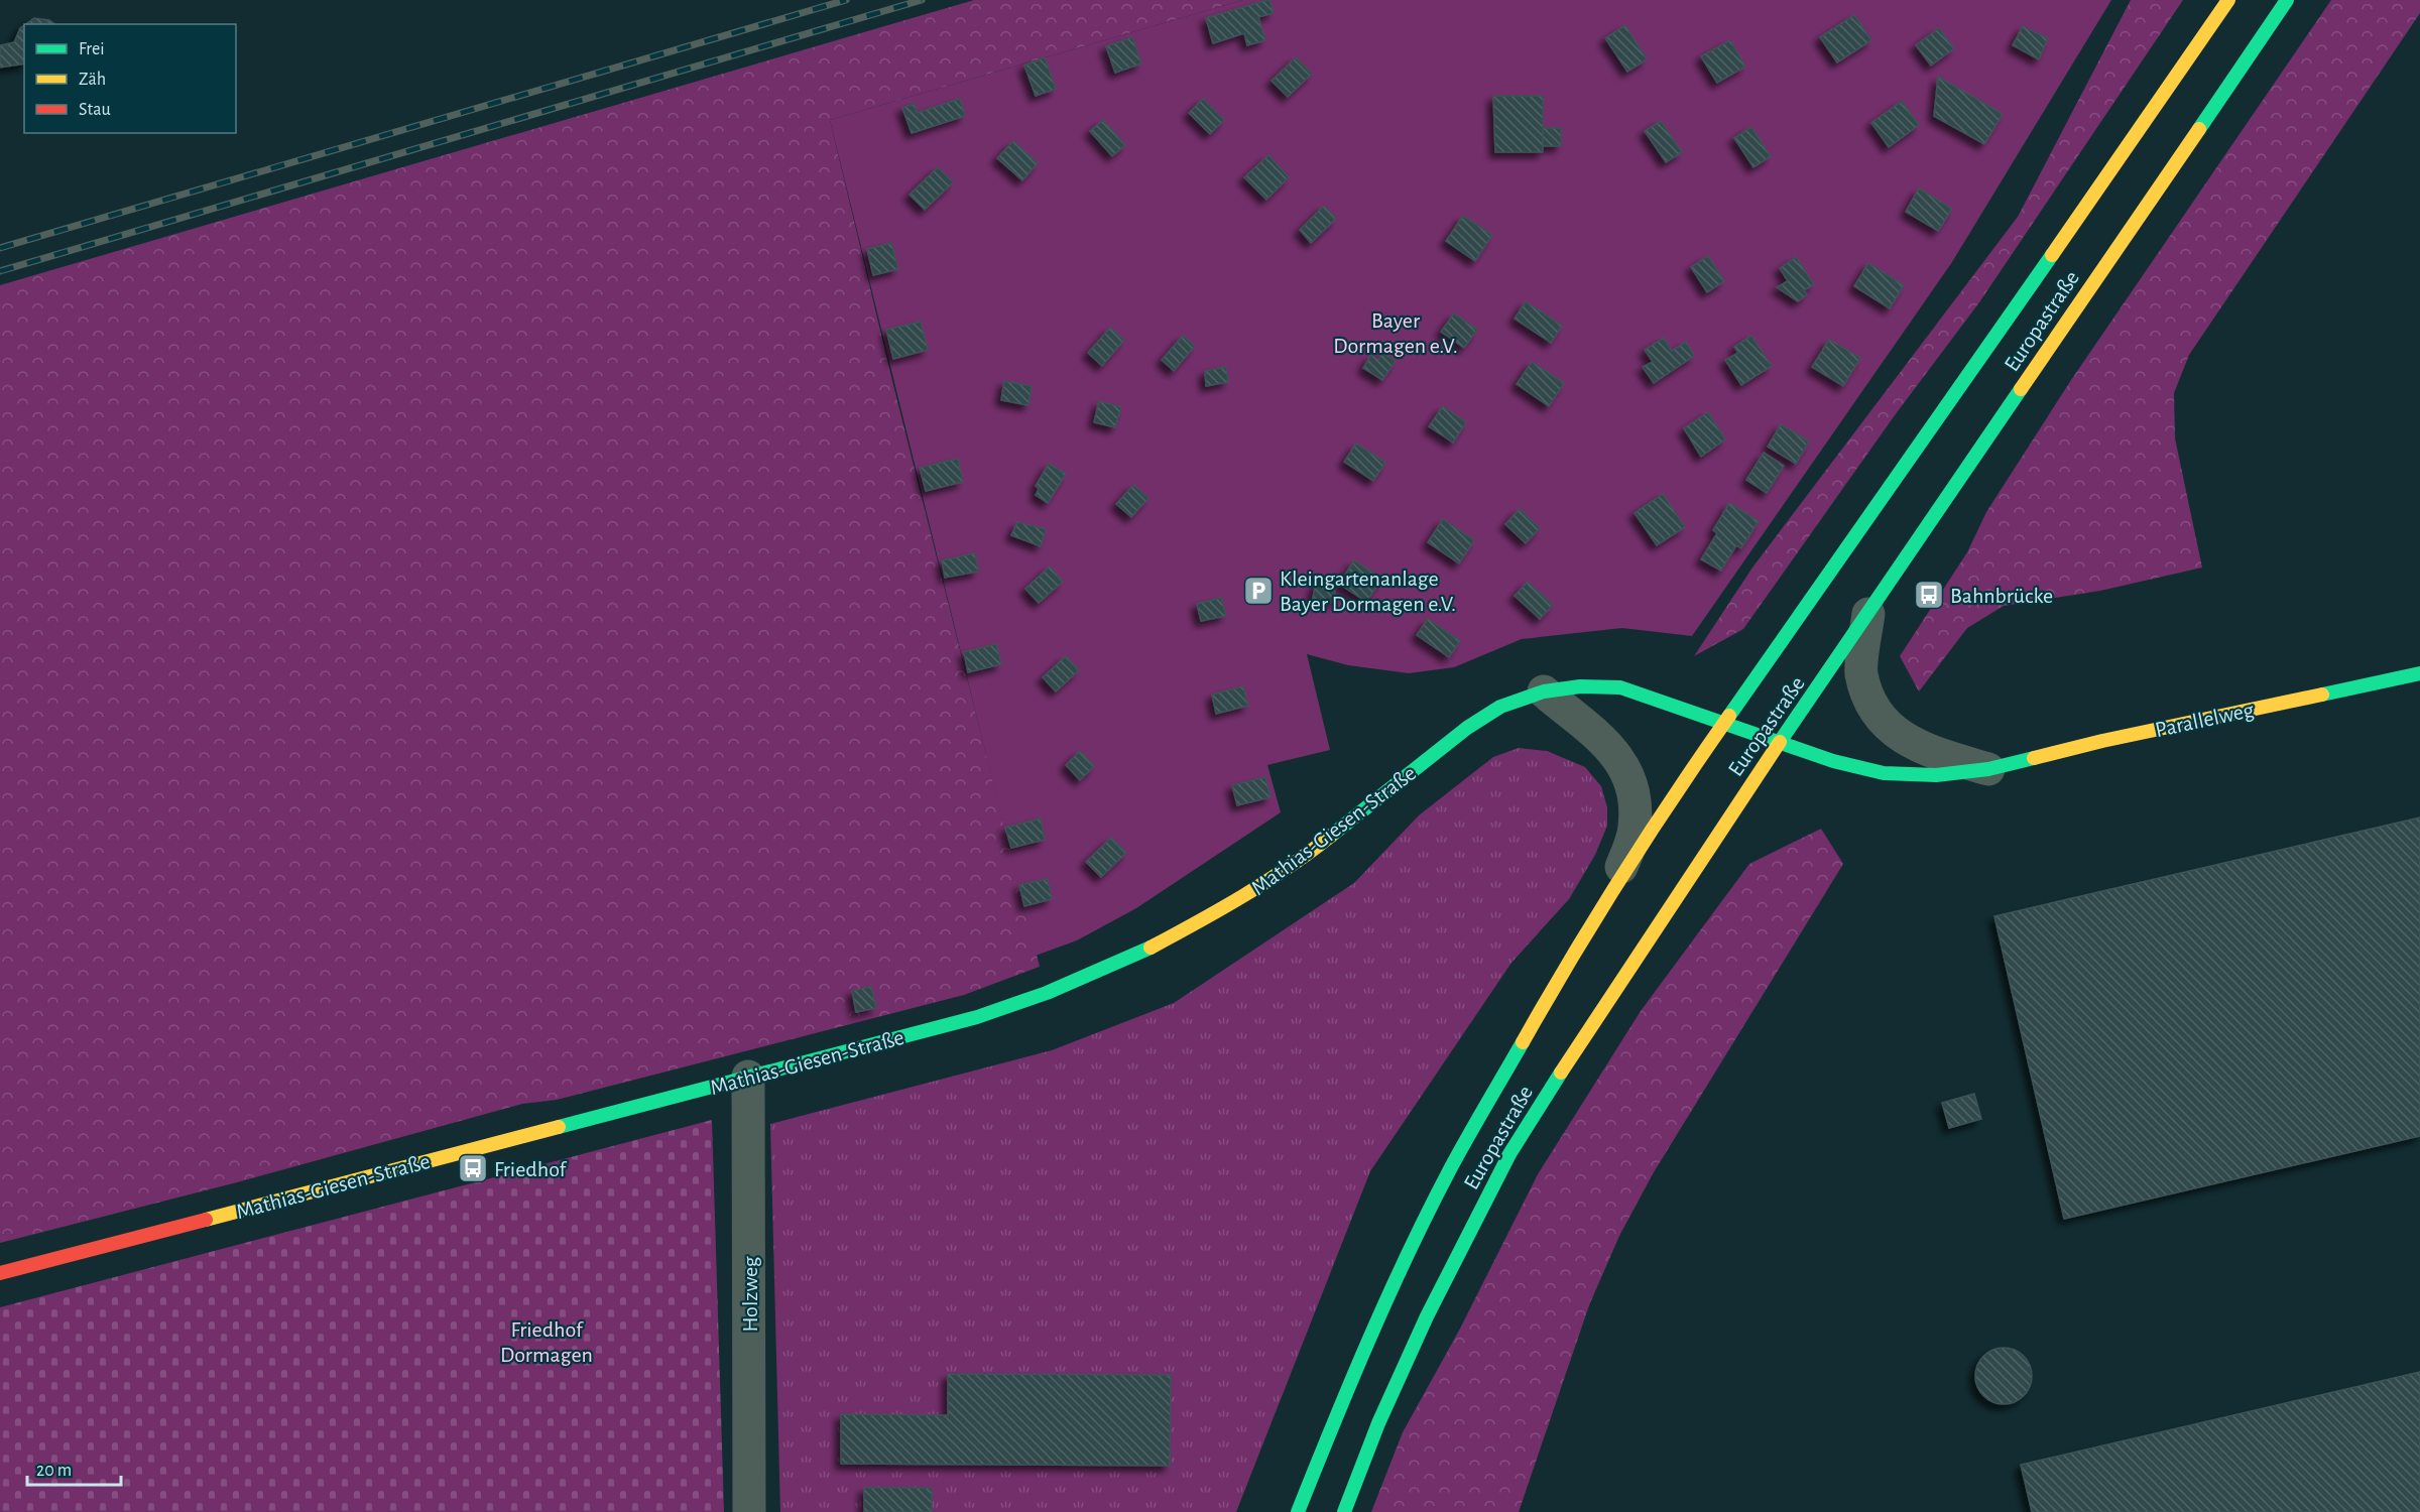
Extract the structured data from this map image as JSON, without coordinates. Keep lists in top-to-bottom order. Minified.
{"streets":{"main road":["Europastraße","Parallelweg","Mathias-Giesen-Straße"],"street":["Holzweg"]},"crossings":[["Europastraße","Parallelweg"],["Europastraße","Mathias-Giesen-Straße"],["Parallelweg","Mathias-Giesen-Straße"],["Mathias-Giesen-Straße","Holzweg"]],"parks":["Bayer Dormagen e.V.","Friedhof Dormagen"],"places":{"parking":["Kleingartenanlage Bayer Dormagen e.V."],"bus stop":["Bahnbrücke","Friedhof"]},"legend":["Frei","Zäh","Stau"],"scale_bar":"20 m"}
